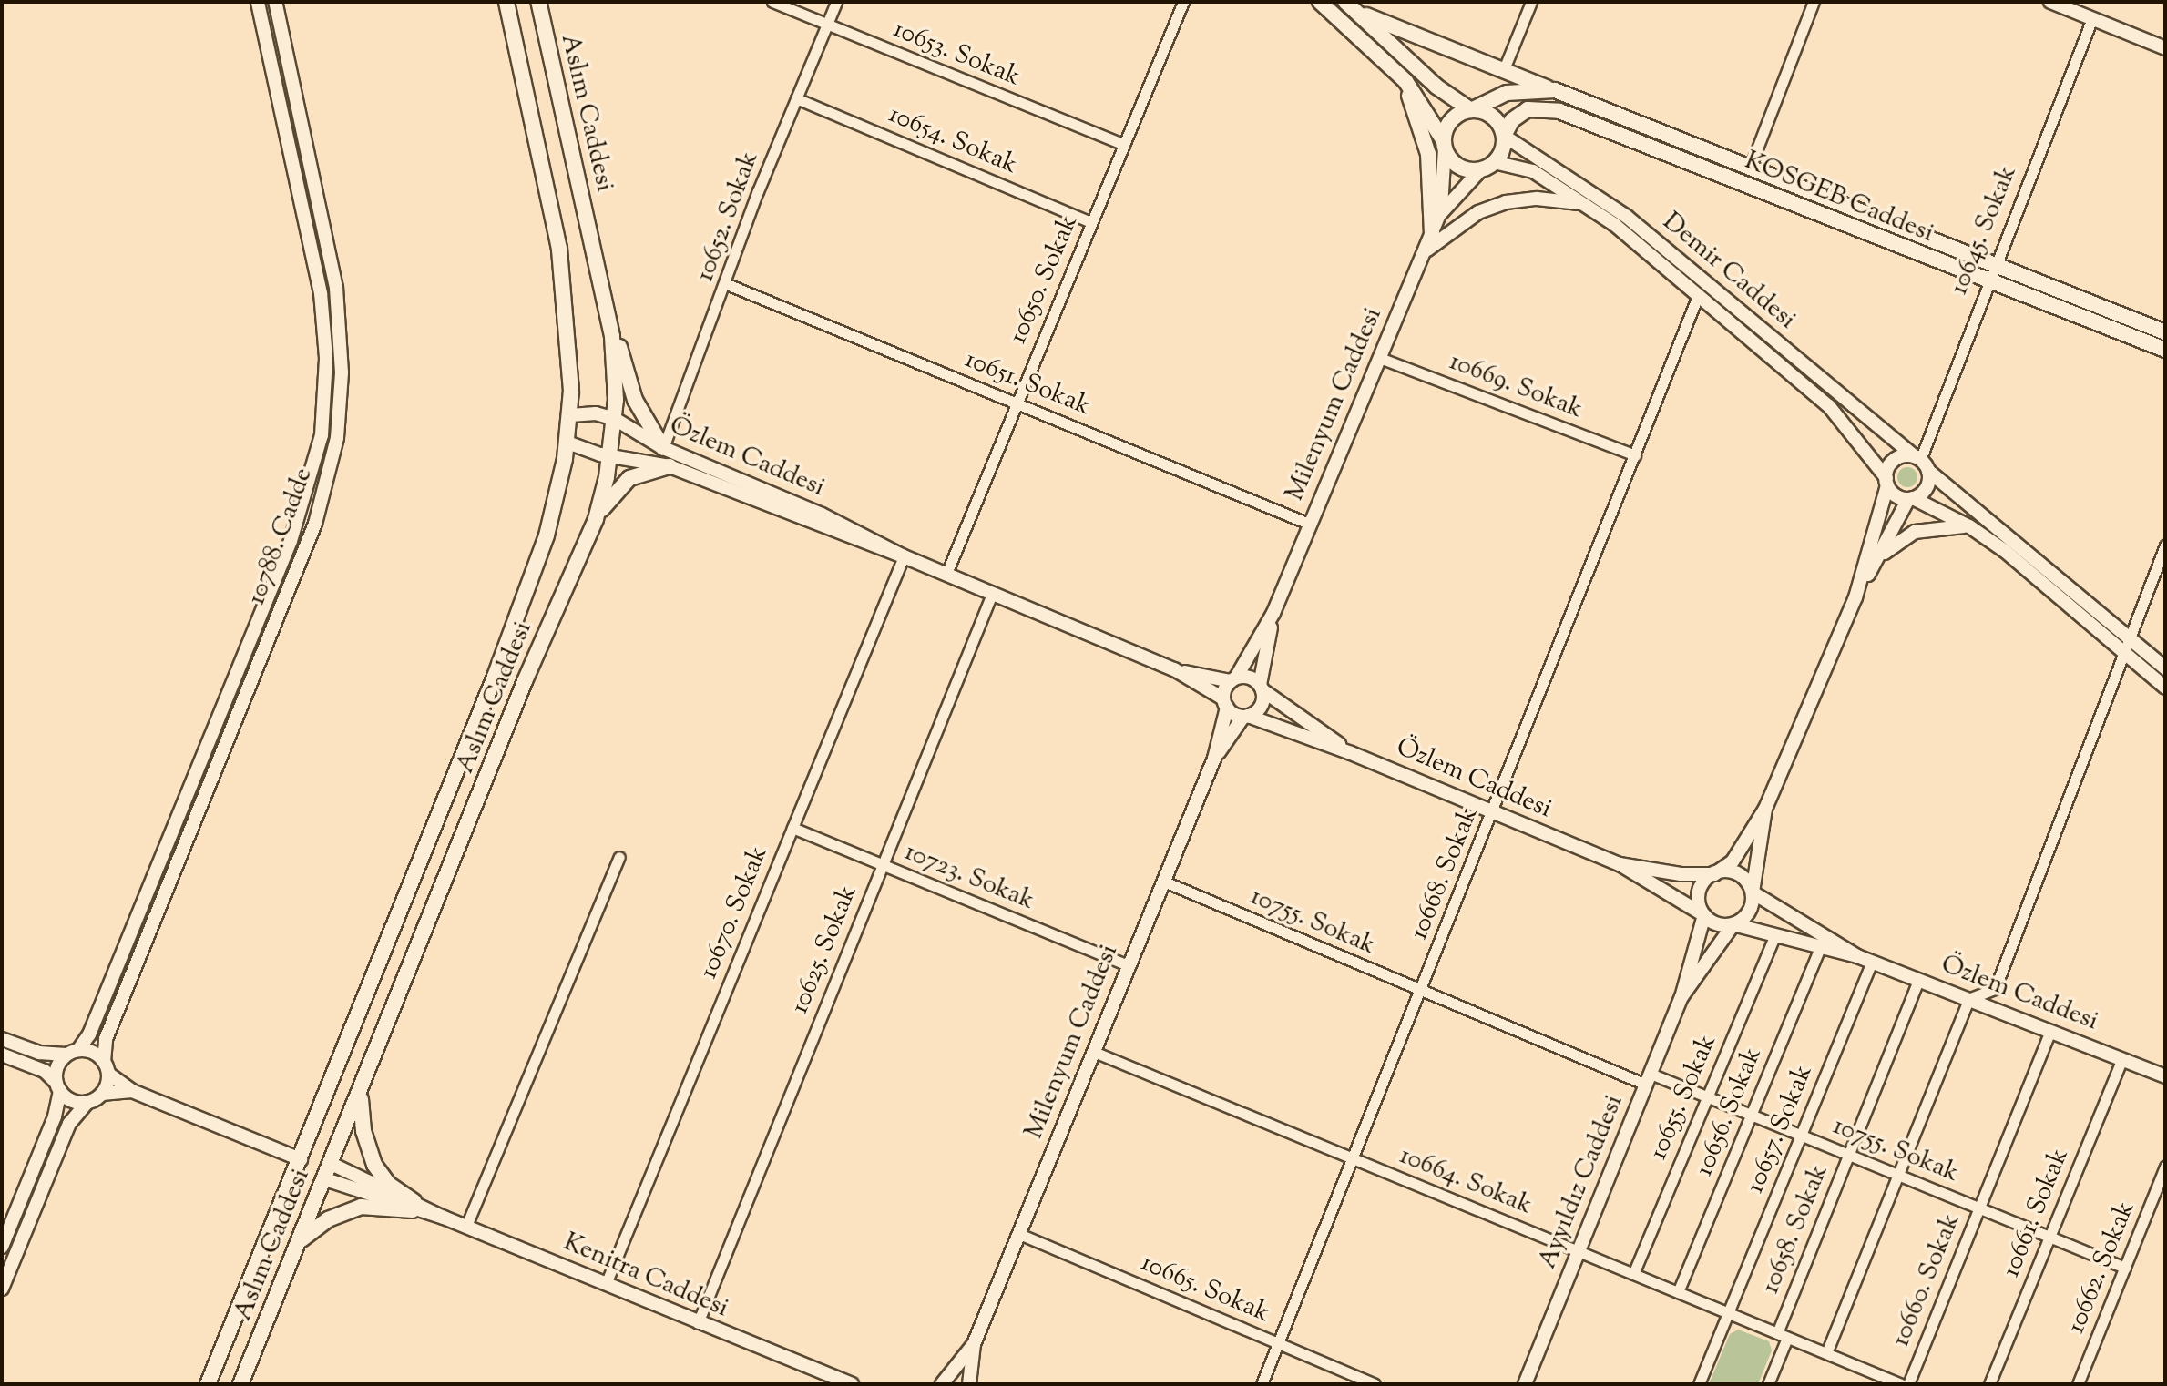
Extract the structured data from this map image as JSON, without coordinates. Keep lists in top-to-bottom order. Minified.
{"streets":{"main road":["Aslım Caddesi","KOSGEB Caddesi"],"street":["10653. Sokak","10654. Sokak","10652. Sokak","10645. Sokak","Demir Caddesi","10650. Sokak","10651. Sokak","10669. Sokak","Milenyum Caddesi","Özlem Caddesi","10788. Cadde","10668. Sokak","10723. Sokak","10670. Sokak","10755. Sokak","10625. Sokak","10655. Sokak","10656. Sokak","10657. Sokak","10664. Sokak","Ayyıldız Caddesi","10661. Sokak","10658. Sokak","10662. Sokak","Kenitra Caddesi","10660. Sokak","10665. Sokak"]},"crossings":[["10653. Sokak","10652. Sokak"],["10653. Sokak","10650. Sokak"],["Aslım Caddesi","Özlem Caddesi"],["Aslım Caddesi","Kenitra Caddesi"],["10654. Sokak","10652. Sokak"],["10654. Sokak","10650. Sokak"],["KOSGEB Caddesi","10645. Sokak"],["KOSGEB Caddesi","Demir Caddesi"],["KOSGEB Caddesi","Milenyum Caddesi"],["10652. Sokak","10651. Sokak"],["10652. Sokak","Özlem Caddesi"],["10645. Sokak","Demir Caddesi"],["Demir Caddesi","Milenyum Caddesi"],["Demir Caddesi","10668. Sokak"],["10650. Sokak","10651. Sokak"],["10650. Sokak","Özlem Caddesi"],["10651. Sokak","Milenyum Caddesi"],["10669. Sokak","Milenyum Caddesi"],["10669. Sokak","10668. Sokak"],["Milenyum Caddesi","10723. Sokak"],["Milenyum Caddesi","10755. Sokak"],["Milenyum Caddesi","10664. Sokak"],["Milenyum Caddesi","10665. Sokak"],["Özlem Caddesi","10668. Sokak"],["Özlem Caddesi","10670. Sokak"],["Özlem Caddesi","10625. Sokak"],["Özlem Caddesi","10655. Sokak"],["Özlem Caddesi","10656. Sokak"],["Özlem Caddesi","10657. Sokak"],["Özlem Caddesi","Ayyıldız Caddesi"],["Özlem Caddesi","10661. Sokak"],["Özlem Caddesi","10658. Sokak"],["Özlem Caddesi","10660. Sokak"],["10668. Sokak","10755. Sokak"],["10668. Sokak","10664. Sokak"],["10668. Sokak","10665. Sokak"],["10723. Sokak","10670. Sokak"],["10723. Sokak","10625. Sokak"],["10670. Sokak","Kenitra Caddesi"],["10755. Sokak","10655. Sokak"],["10755. Sokak","10656. Sokak"],["10755. Sokak","10657. Sokak"],["10755. Sokak","Ayyıldız Caddesi"],["10755. Sokak","10661. Sokak"],["10755. Sokak","10658. Sokak"],["10755. Sokak","10662. Sokak"],["10755. Sokak","10660. Sokak"],["10625. Sokak","Kenitra Caddesi"],["10655. Sokak","10664. Sokak"],["10656. Sokak","10664. Sokak"],["10657. Sokak","10664. Sokak"],["10664. Sokak","Ayyıldız Caddesi"],["10664. Sokak","10658. Sokak"]]}
